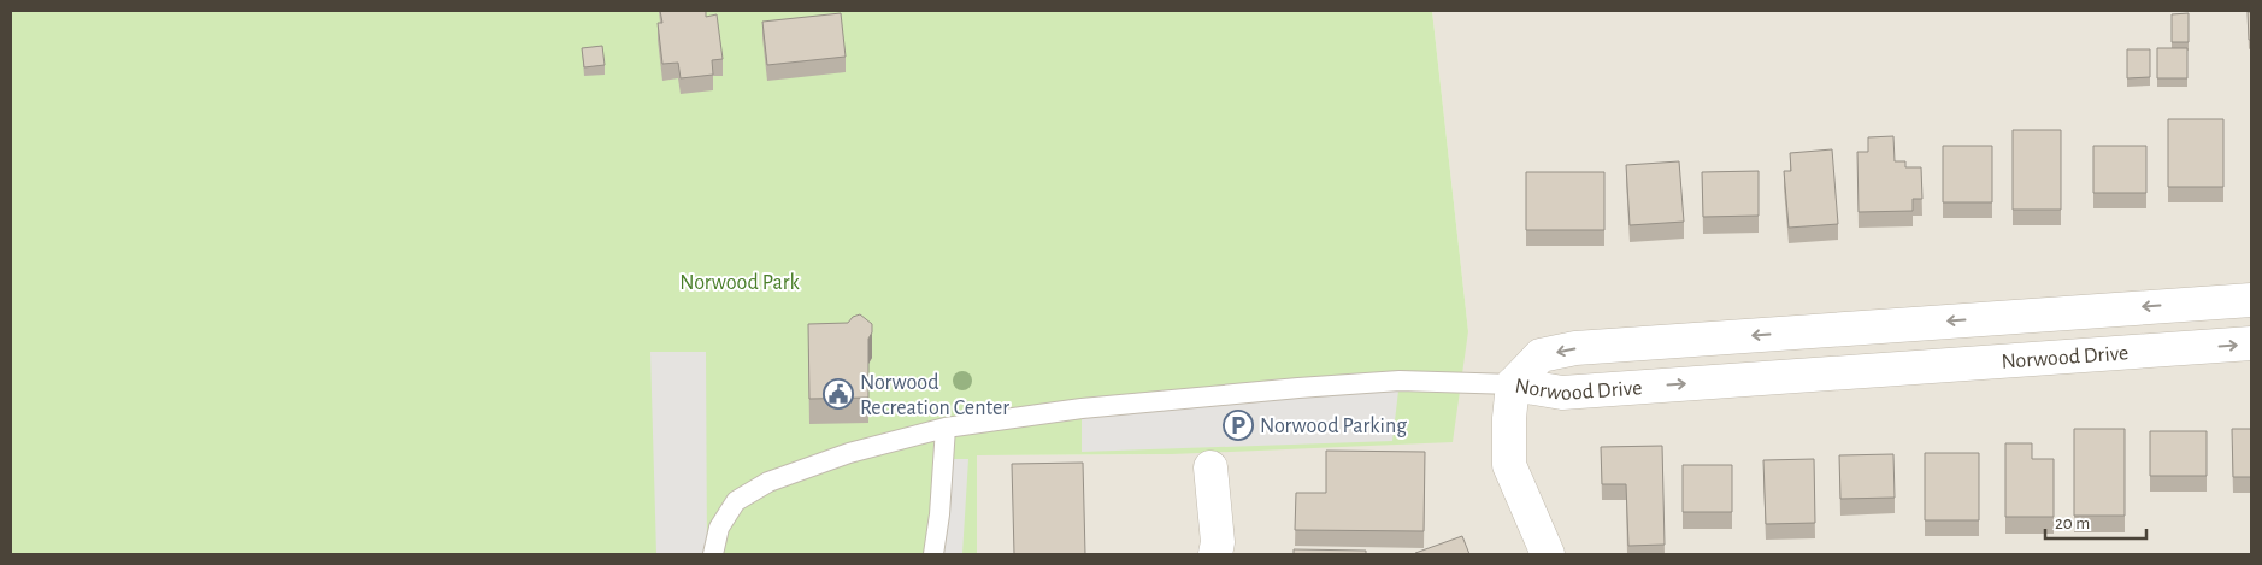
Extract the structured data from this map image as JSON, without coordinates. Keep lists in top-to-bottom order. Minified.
{"streets":{"street":["Norwood Drive"]},"parks":["Norwood Park"],"places":{"public building":["Norwood Recreation Center"],"parking":["Norwood Parking"]},"scale_bar":"20 m"}
